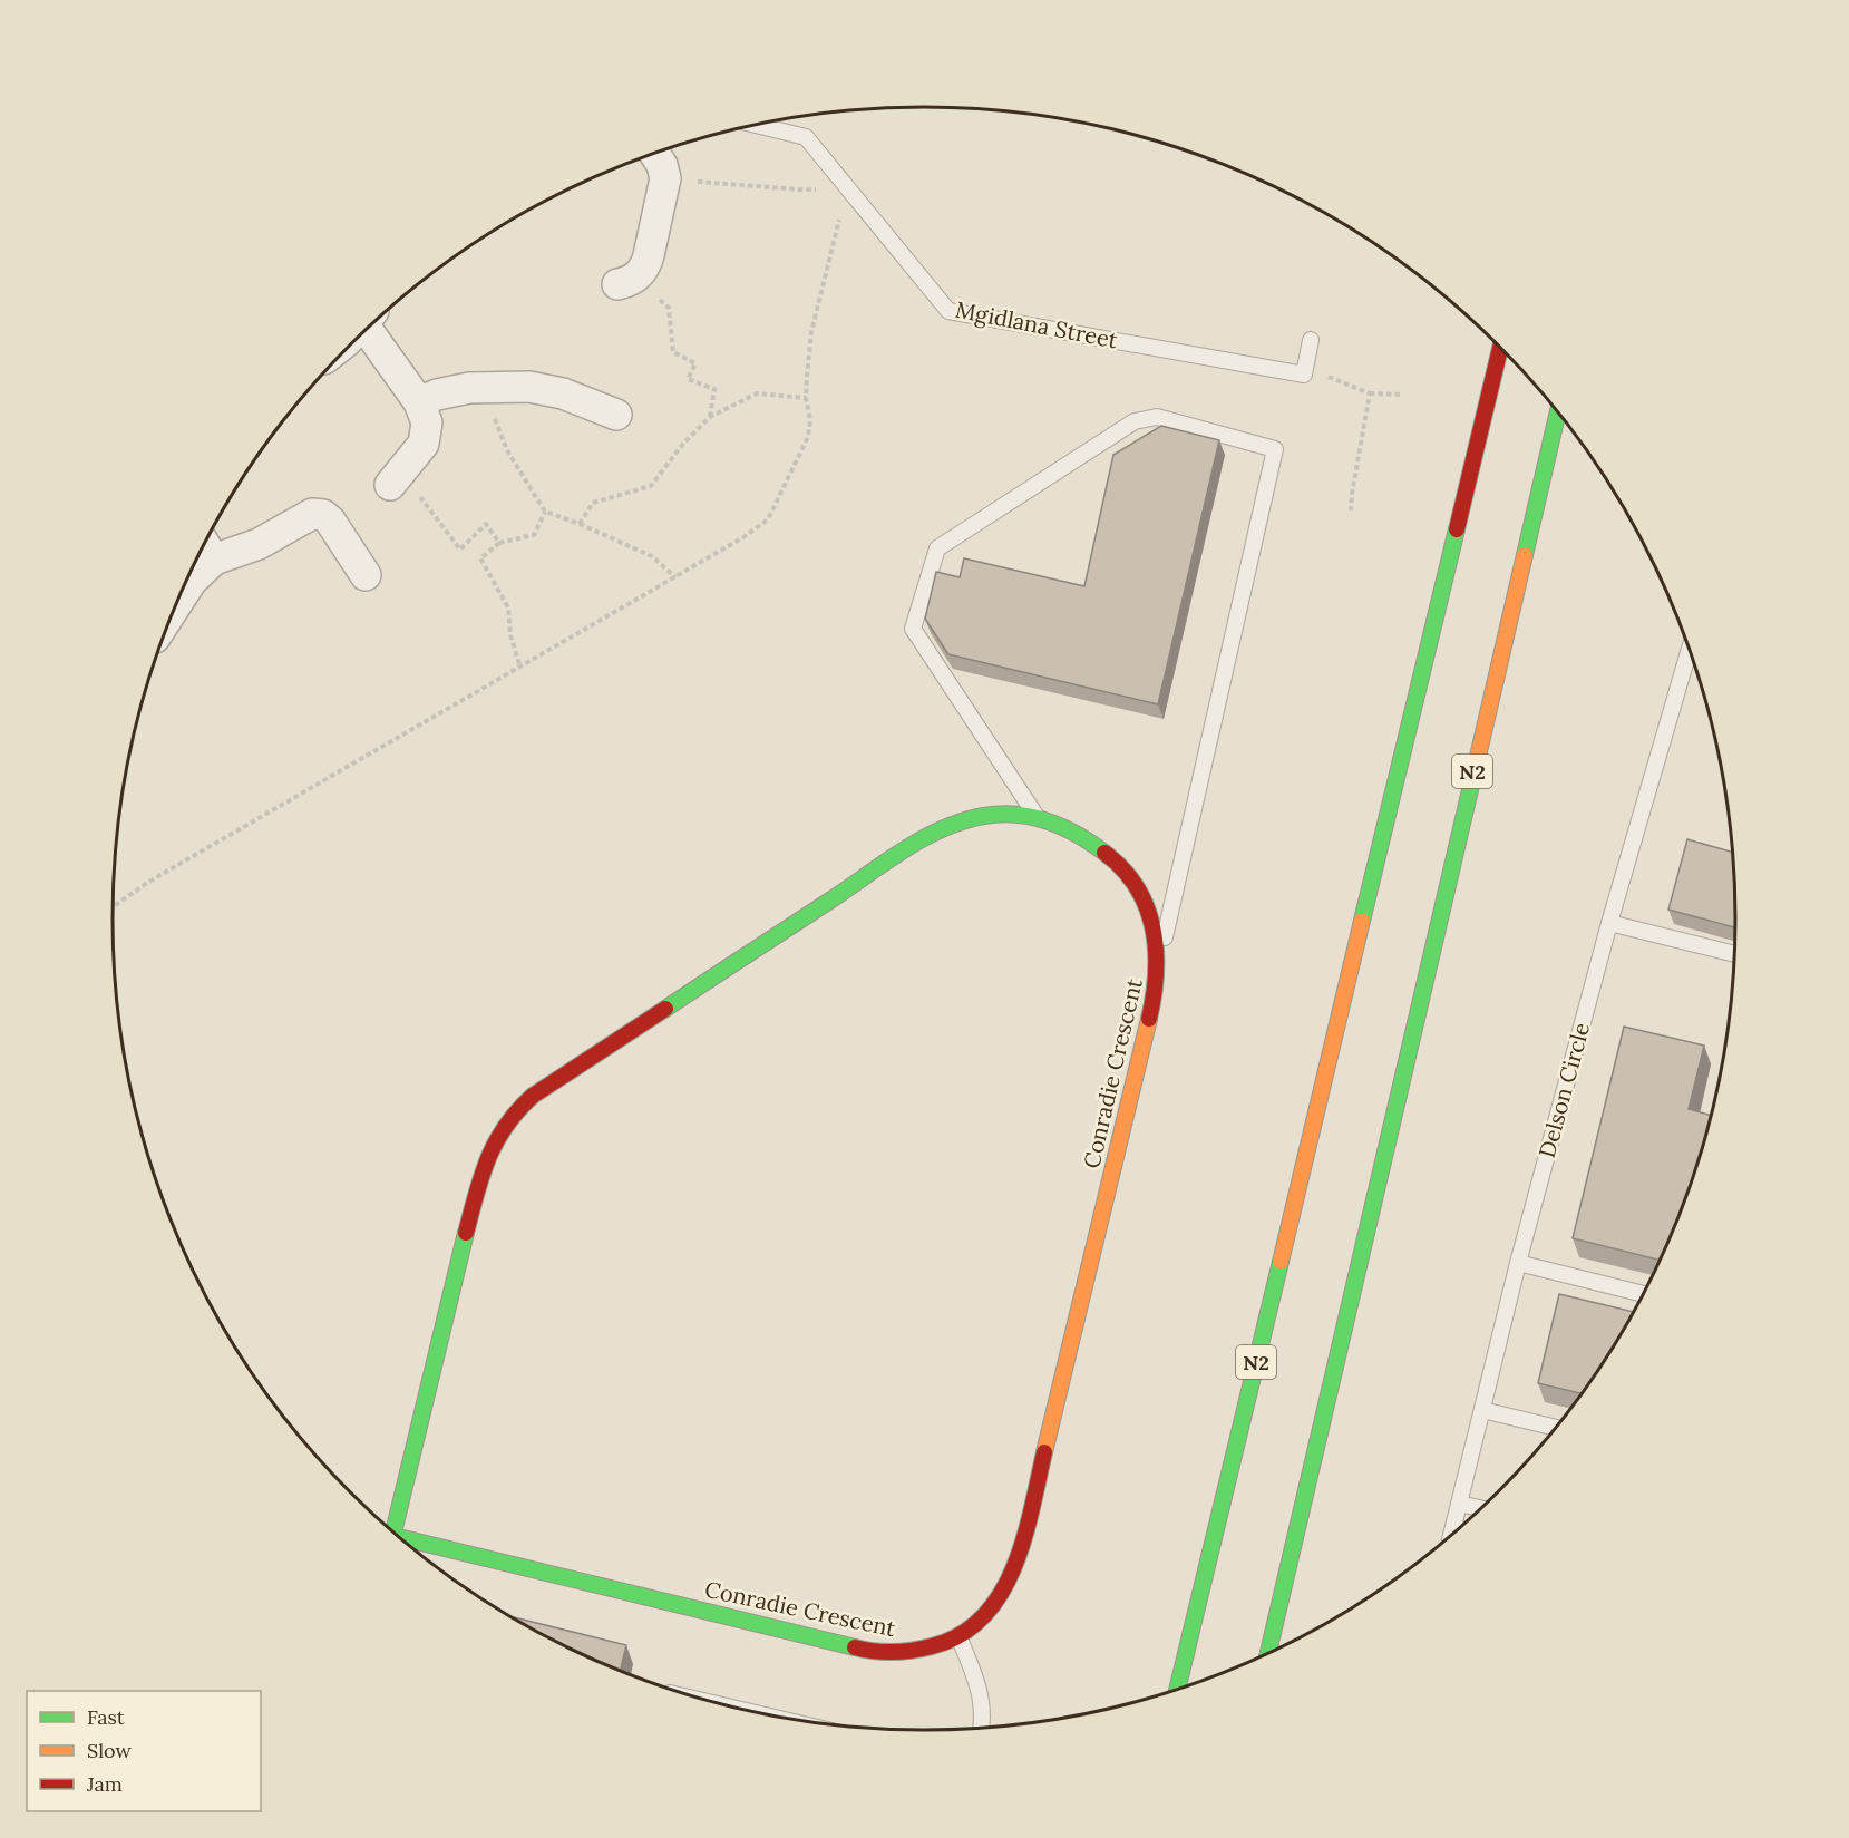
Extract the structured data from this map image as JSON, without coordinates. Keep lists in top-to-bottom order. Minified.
{"streets":{"main road":["N2","Conradie Crescent"],"lane":["Mgidlana Street","Delson Circle"]},"legend":["Fast","Slow","Jam"]}
